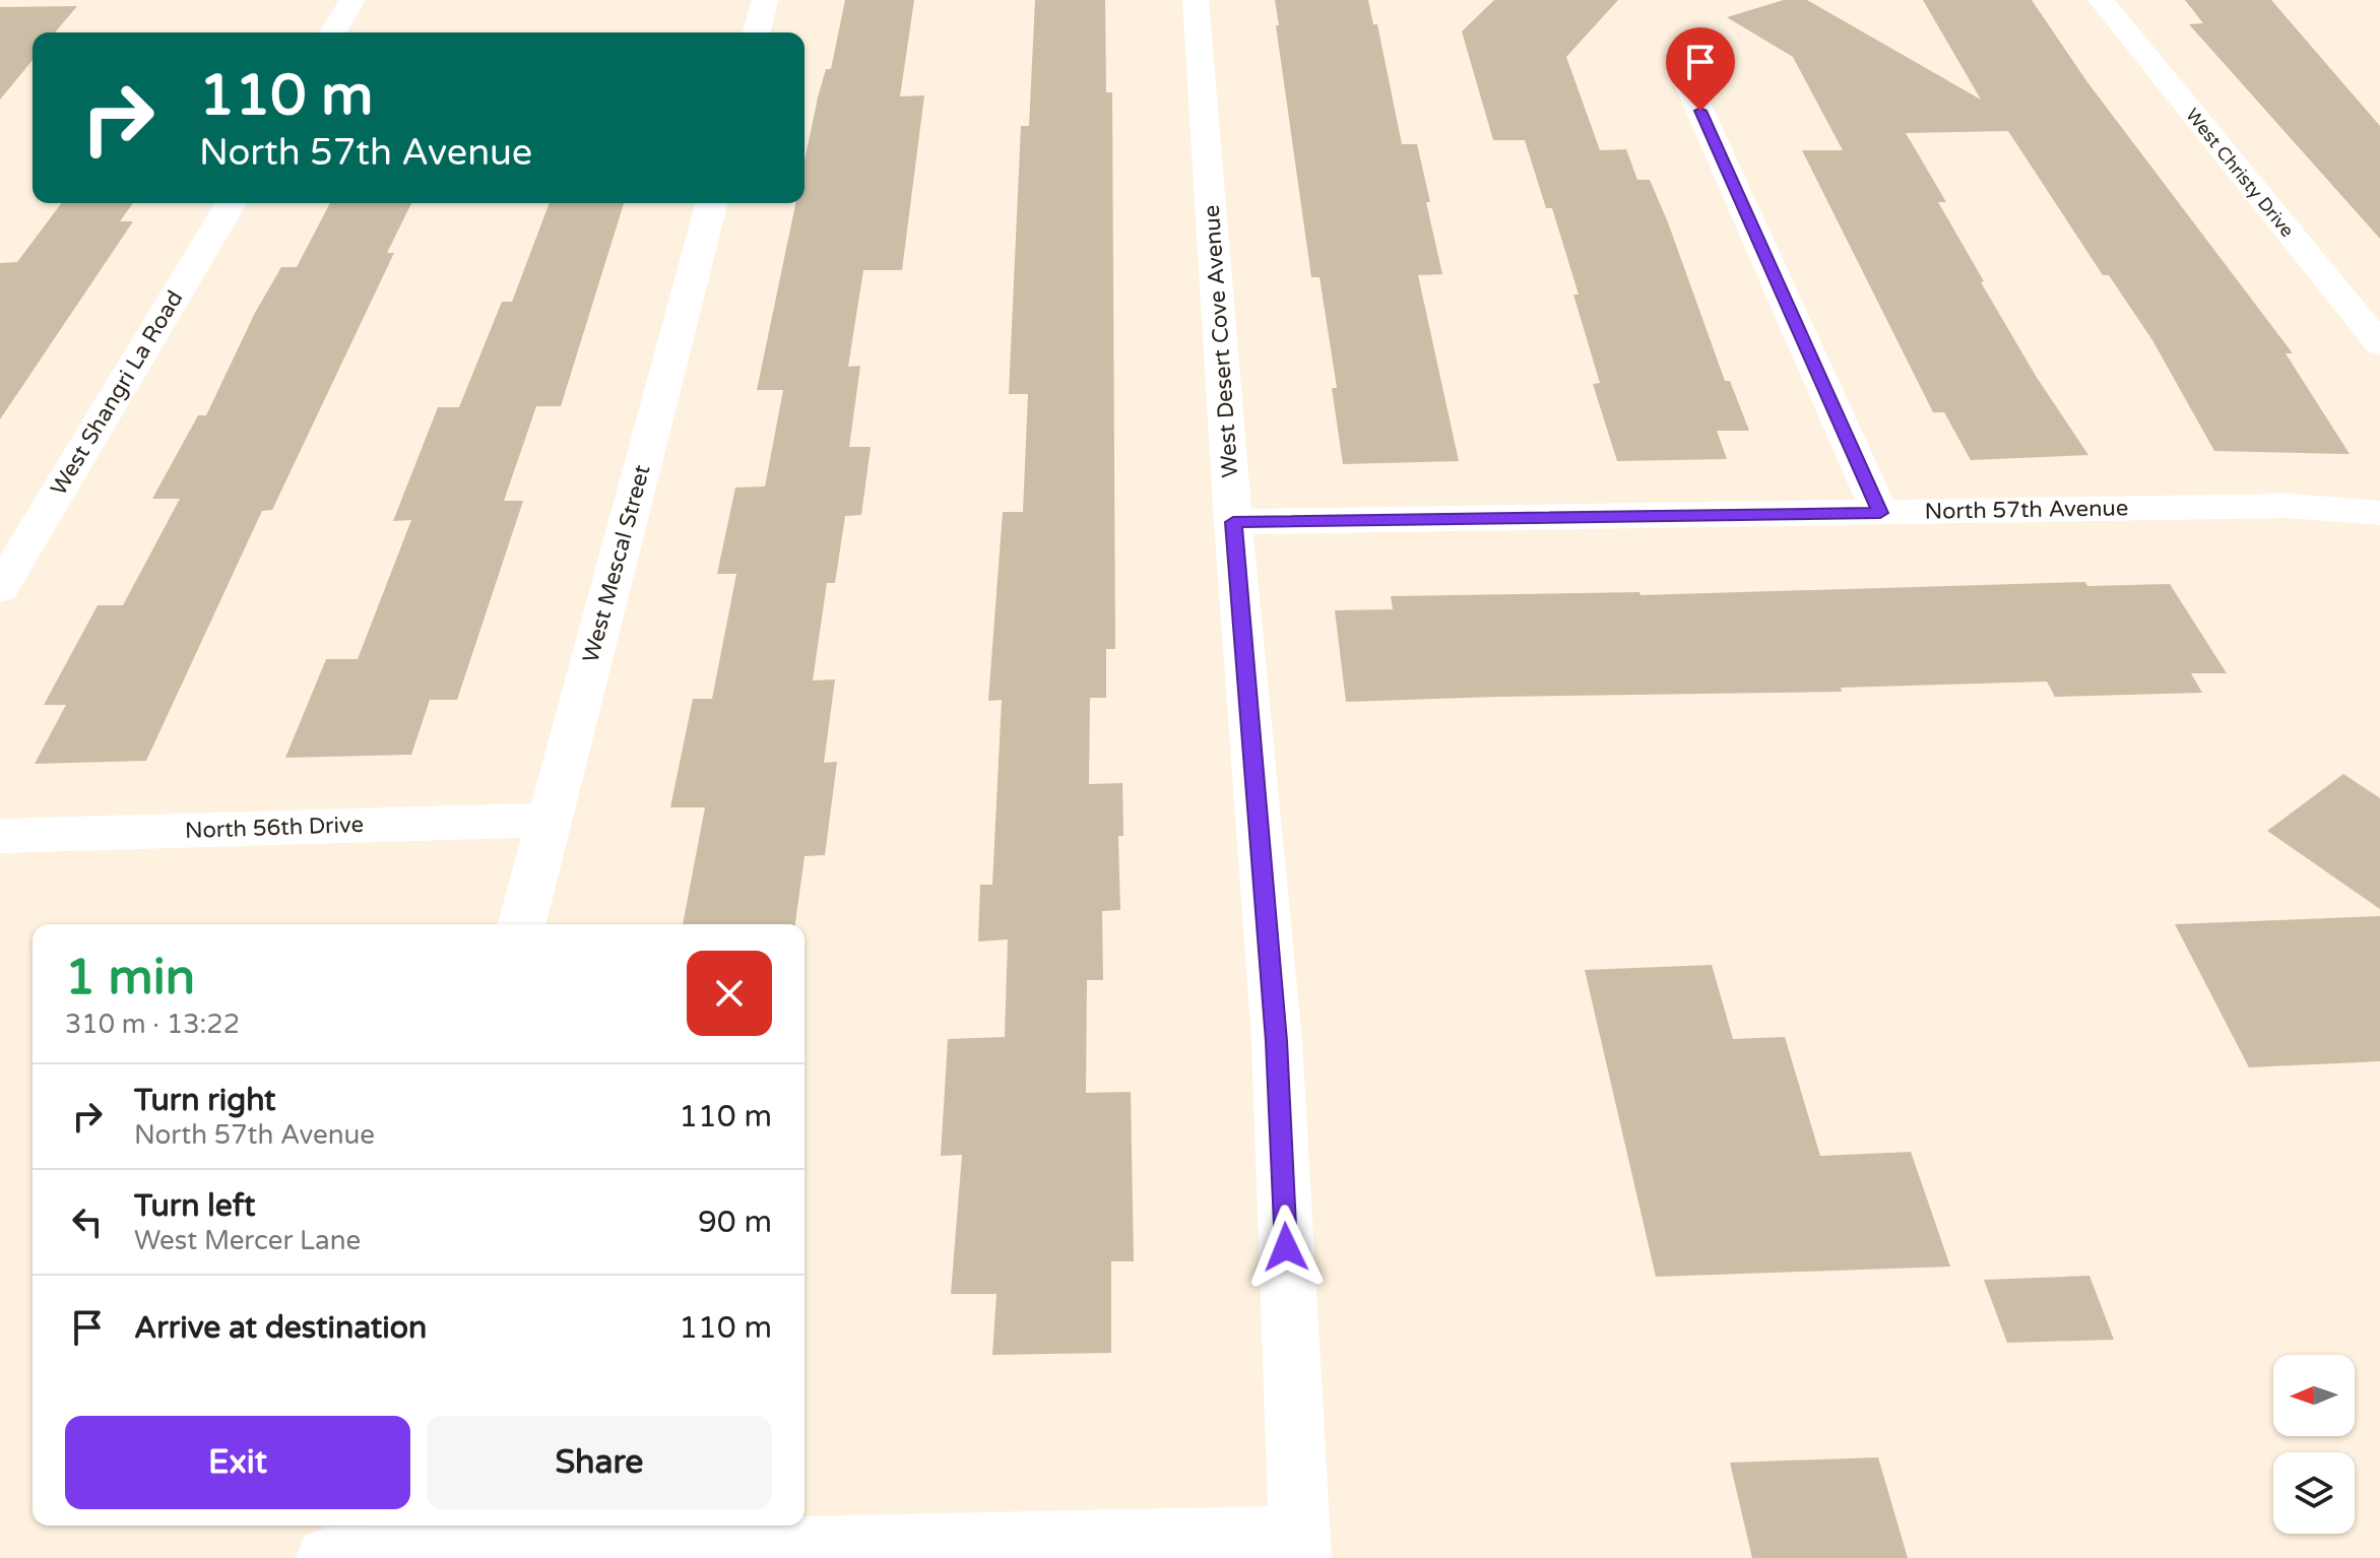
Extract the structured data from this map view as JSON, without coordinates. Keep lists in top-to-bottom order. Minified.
{"streets":{"street":["West Christy Drive","West Desert Cove Avenue","West Shangri La Road","North 57th Avenue","West Mescal Street","North 56th Drive"]},"crossings":[["West Desert Cove Avenue","North 57th Avenue"],["West Mescal Street","North 56th Drive"]],"north":"left","page":{"turn":["110 m","North 57th Avenue"],"heading":["1 min","310 m · 13:22"],"list":[{"name":"Turn right","note":"North 57th Avenue","value":"110 m"},{"name":"Turn left","note":"West Mercer Lane","value":"90 m"},{"name":"Arrive at destination","value":"110 m"}],"buttons":["Exit","Share"]}}
